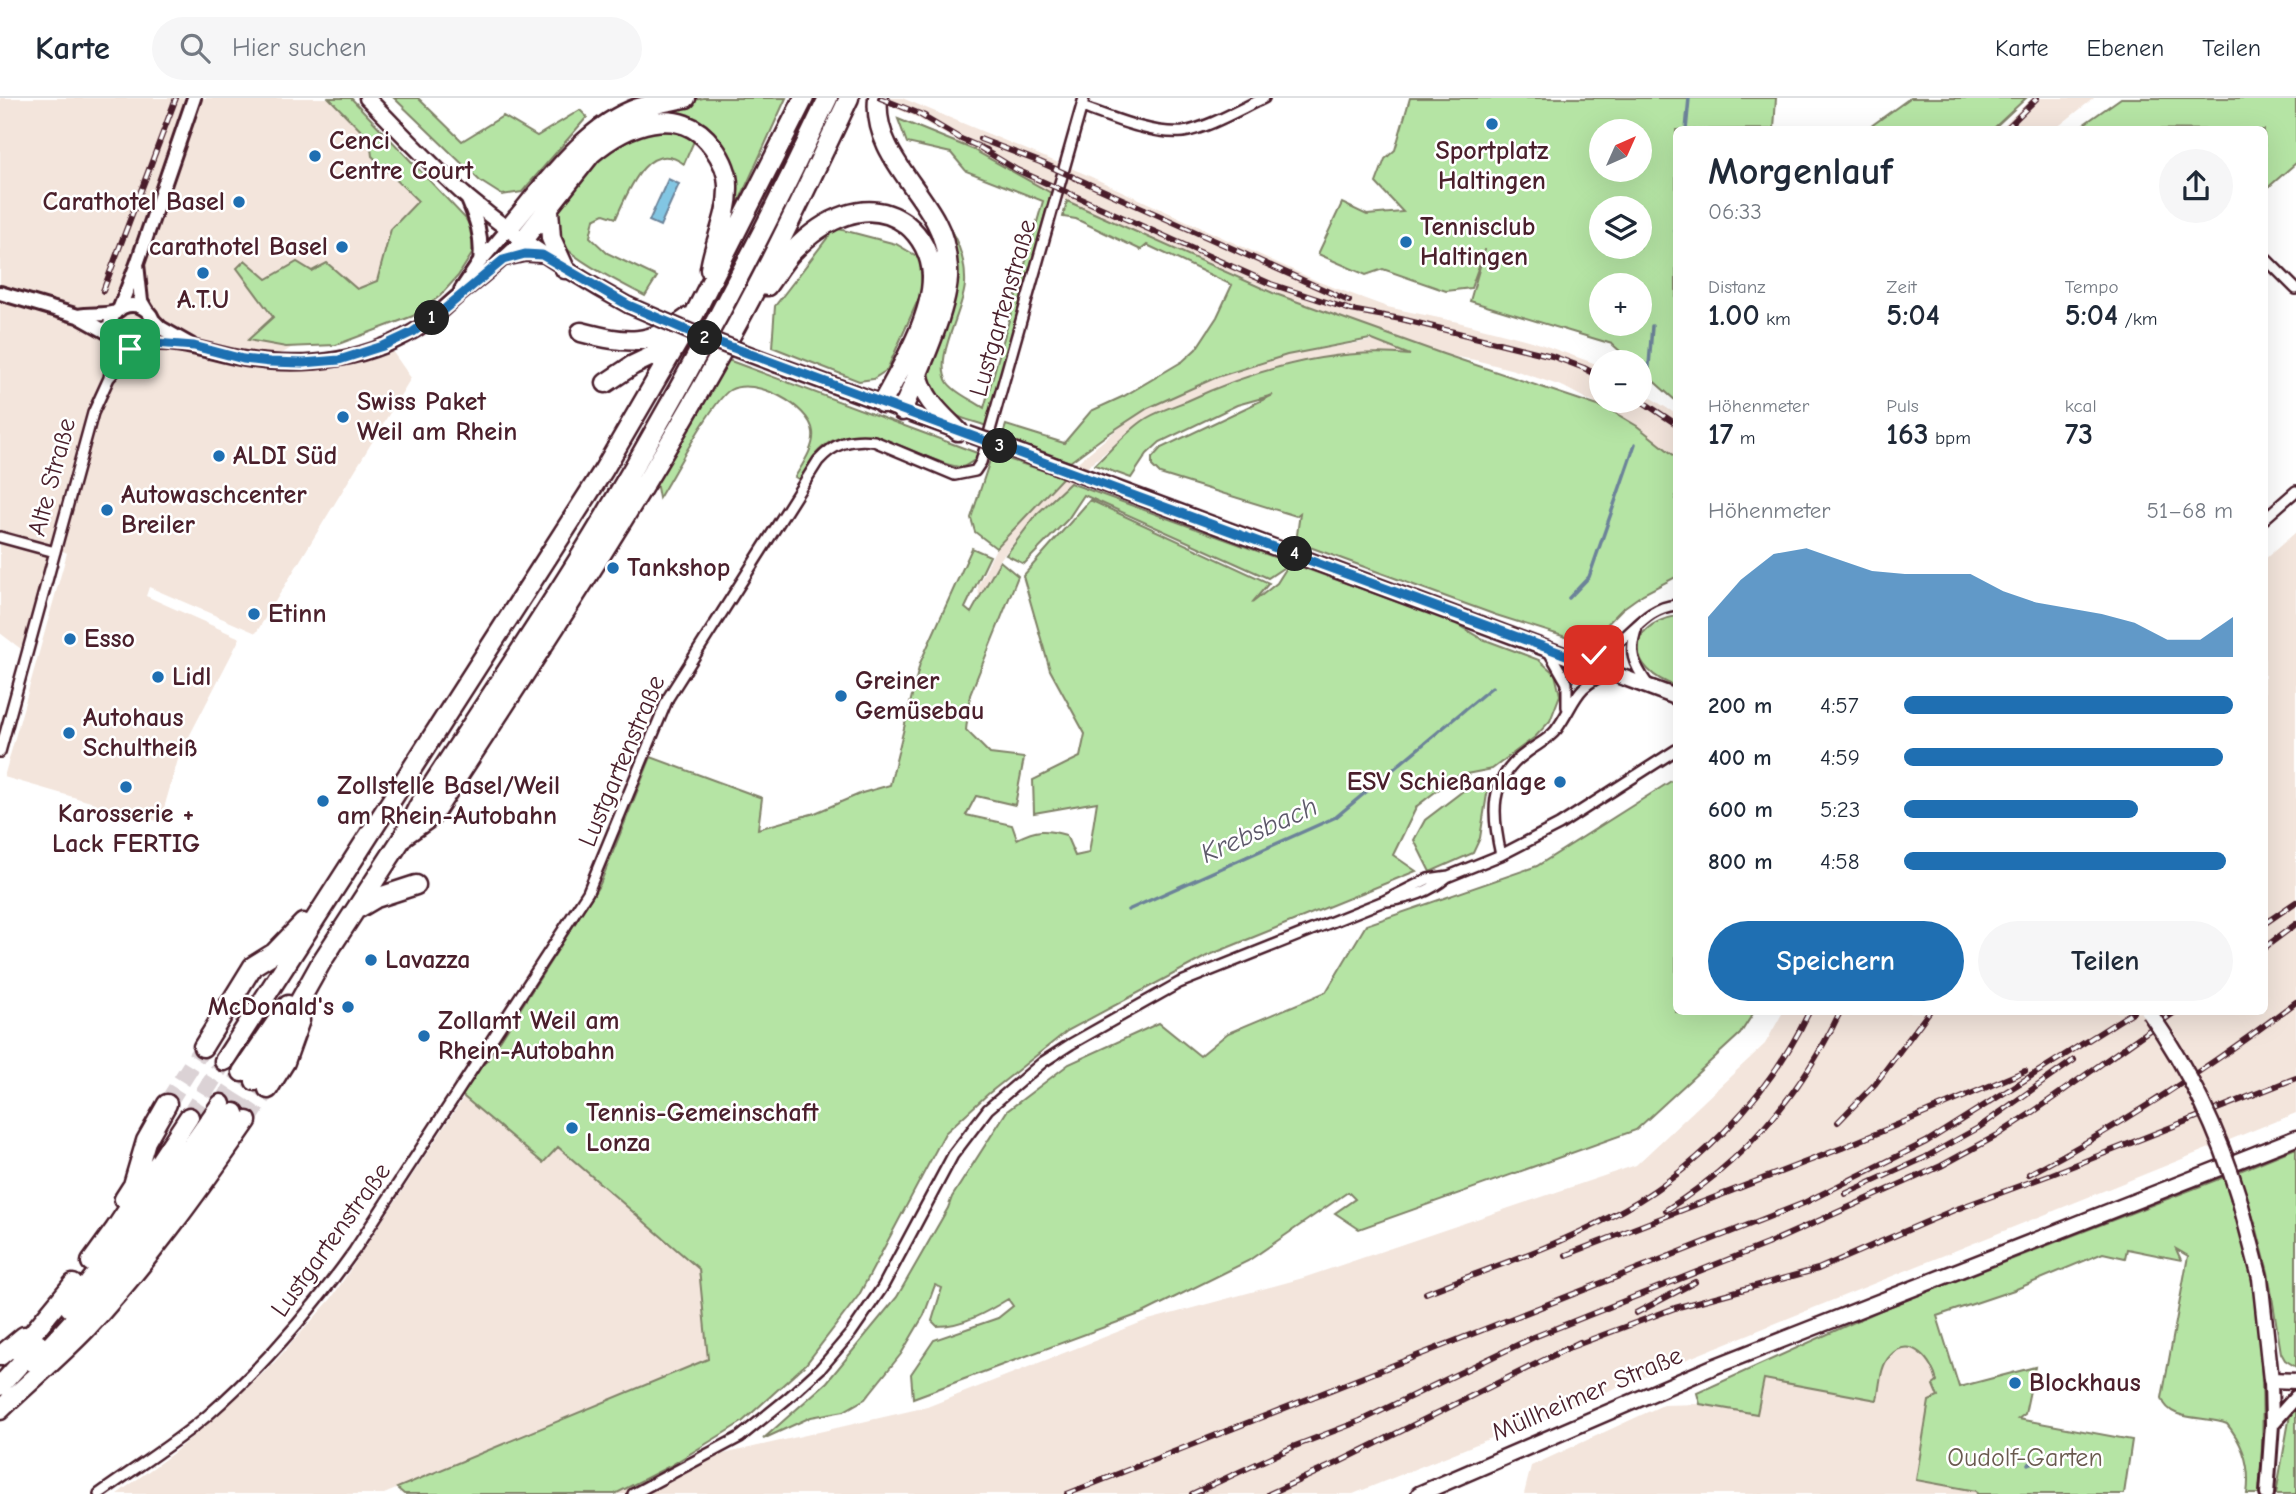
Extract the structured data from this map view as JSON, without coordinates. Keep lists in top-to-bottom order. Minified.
{"streets":{"main road":["Müllheimer Straße"],"street":["Lustgartenstraße","Alte Straße"]},"water":["Krebsbach"],"parks":["Oudolf-Garten"],"places":["Sportplatz Haltingen","Cenci Centre Court","Carathotel Basel","Tennisclub Haltingen","carathotel Basel","A.T.U","Swiss Paket Weil am Rhein","ALDI Süd","Autowaschcenter Breiler","Tankshop","Etinn","Esso","Lidl","Greiner Gemüsebau","Autohaus Schultheiß","ESV Schießanlage","Karosserie + Lack FERTIG","Zollstelle Basel/Weil am Rhein-Autobahn","Lavazza","McDonald's","Zollamt Weil am Rhein-Autobahn","Tennis-Gemeinschaft Lonza","Blockhaus"],"north":"top right","page":{"header":"Karte","search":"Hier suchen","nav":["Karte","Ebenen","Teilen"],"map_buttons":["+","−"],"heading":["Morgenlauf","06:33"],"stats":[["Distanz","1.00 km"],["Zeit","5:04"],["Tempo","5:04 /km"],["Höhenmeter","17 m"],["Puls","163 bpm"],["kcal","73"]],"pins":["1","2","3","4"],"chart":["Höhenmeter","51–68 m"],"list":[{"name":"200 m","note":"4:57"},{"name":"400 m","note":"4:59"},{"name":"600 m","note":"5:23"},{"name":"800 m","note":"4:58"}],"buttons":["Speichern","Teilen"]}}
